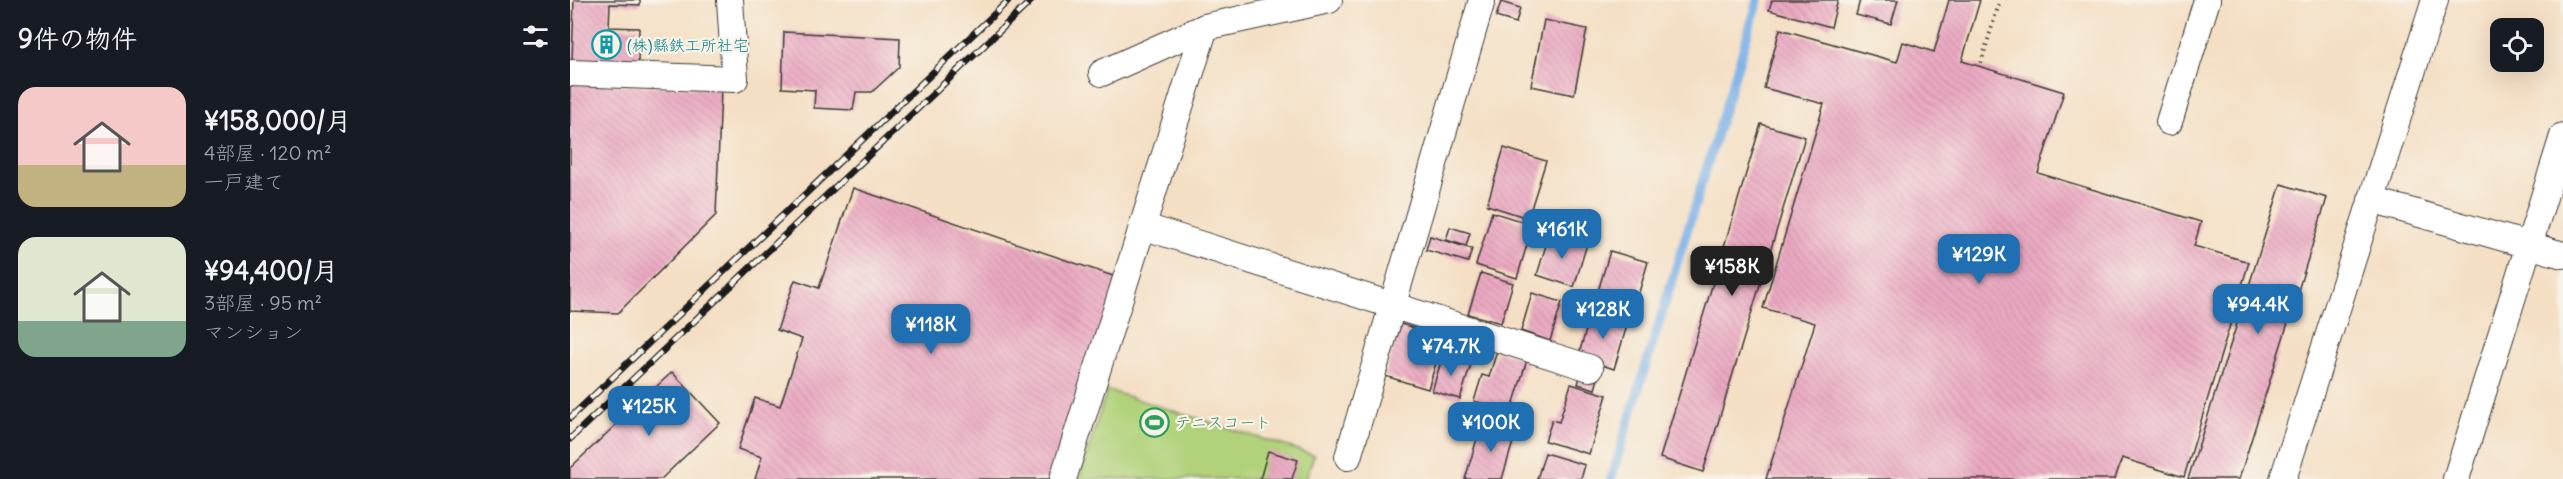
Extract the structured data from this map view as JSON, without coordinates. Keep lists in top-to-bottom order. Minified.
{"places":{"building":["(株)縣鉄工所社宅"],"sports":["テニスコート"]},"page":{"heading":"9件の物件","list":[{"name":"¥158,000/月","note":"4部屋 · 120 m² · 一戸建て"},{"name":"¥94,400/月","note":"3部屋 · 95 m² · マンション"}],"price":["¥161K","¥129K","¥158K","¥94.4K","¥128K","¥118K","¥74.7K","¥125K","¥100K"]}}
